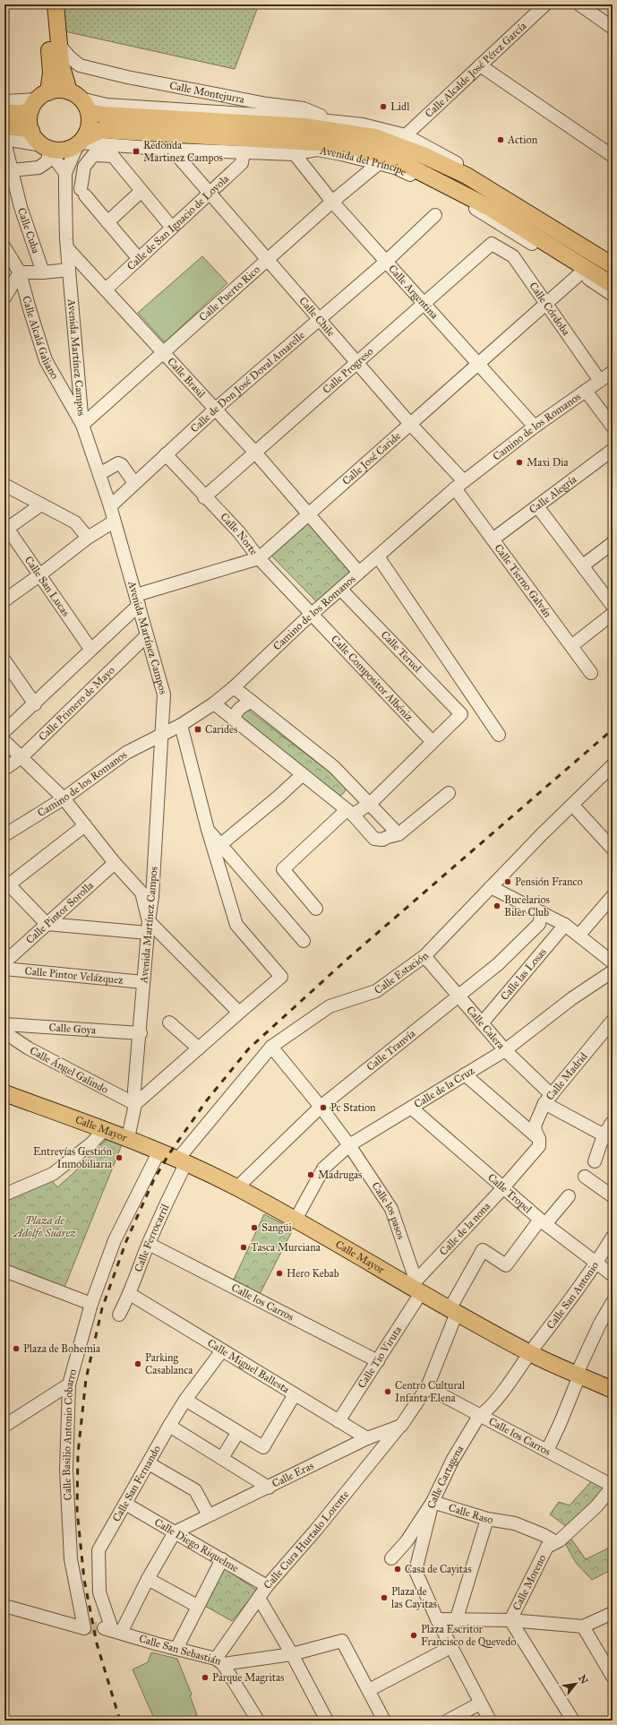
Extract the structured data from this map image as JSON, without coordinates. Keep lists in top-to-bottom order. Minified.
{"streets":{"main road":["Avenida del Príncipe","Calle Mayor"],"street":["Calle Alcalde José Pérez García","Calle Montejurra","Calle de San Ignacio de Loyola","Calle Cuba","Calle Argentina","Calle Puerto Rico","Calle Córdoba","Calle Chile","Calle Alcalá Galiano","Avenida Martínez Campos","Calle Progreso","Calle Brasil","Calle de Don José Doval Amarelle","Camino de los Romanos","Calle José Caride","Calle Alegría","Calle Norte","Calle Tierno Galván","Calle San Lucas","Calle Teruel","Calle Compositor Albéniz","Calle Primero de Mayo","Calle Pintor Sorolla","Calle Estación","Calle las Losas","Calle Pintor Velázquez","Calle Calera","Calle Goya","Calle Tranvía","Calle Ángel Galindo","Calle Madrid","Calle de la Cruz","Calle Tropel","Calle los pasos","Calle de la nona","Calle Ferrocarril","Calle San Antonio","Calle los Carros","Calle Tio Viruta","Calle Miguel Ballesta","Calle Basilio Antonio Cobarro","Calle Eras","Calle Cartagena","Calle San Fernando","Calle Raso","Calle Cura Hurtado Lorente","Calle Diego Riquelme","Calle Moreno","Calle San Sebastián"]},"crossings":[["Avenida del Príncipe","Calle de San Ignacio de Loyola"],["Avenida del Príncipe","Calle Argentina"],["Avenida del Príncipe","Calle Puerto Rico"],["Avenida del Príncipe","Calle Chile"],["Avenida del Príncipe","Avenida Martínez Campos"],["Avenida del Príncipe","Calle José Caride"],["Calle de San Ignacio de Loyola","Calle Chile"],["Calle de San Ignacio de Loyola","Calle Brasil"],["Calle Argentina","Calle Puerto Rico"],["Calle Argentina","Calle Progreso"],["Calle Argentina","Calle de Don José Doval Amarelle"],["Calle Argentina","Camino de los Romanos"],["Calle Argentina","Calle José Caride"],["Calle Puerto Rico","Calle Chile"],["Calle Puerto Rico","Calle Alcalá Galiano"],["Calle Puerto Rico","Avenida Martínez Campos"],["Calle Puerto Rico","Calle Brasil"],["Calle Córdoba","Calle Progreso"],["Calle Córdoba","Camino de los Romanos"],["Calle Córdoba","Calle José Caride"],["Calle Chile","Calle Progreso"],["Calle Chile","Calle de Don José Doval Amarelle"],["Calle Chile","Camino de los Romanos"],["Calle Chile","Calle José Caride"],["Calle Chile","Calle Tierno Galván"],["Calle Alcalá Galiano","Avenida Martínez Campos"],["Avenida Martínez Campos","Calle Brasil"],["Avenida Martínez Campos","Calle de Don José Doval Amarelle"],["Avenida Martínez Campos","Camino de los Romanos"],["Avenida Martínez Campos","Calle José Caride"],["Avenida Martínez Campos","Calle Primero de Mayo"],["Avenida Martínez Campos","Calle Pintor Velázquez"],["Avenida Martínez Campos","Calle Goya"],["Avenida Martínez Campos","Calle Ángel Galindo"],["Avenida Martínez Campos","Calle Mayor"],["Calle Progreso","Calle Brasil"],["Calle Progreso","Calle Norte"],["Calle Brasil","Calle de Don José Doval Amarelle"],["Calle Brasil","Camino de los Romanos"],["Calle Brasil","Calle José Caride"],["Calle de Don José Doval Amarelle","Calle Norte"],["Camino de los Romanos","Calle Norte"],["Camino de los Romanos","Calle Tierno Galván"],["Camino de los Romanos","Calle Teruel"],["Camino de los Romanos","Calle Compositor Albéniz"],["Calle José Caride","Calle Norte"],["Calle Alegría","Calle Tierno Galván"],["Calle Norte","Calle Compositor Albéniz"],["Calle Teruel","Calle Compositor Albéniz"],["Calle Estación","Calle Calera"],["Calle Estación","Calle Mayor"],["Calle Estación","Calle los pasos"],["Calle Estación","Calle Ferrocarril"],["Calle las Losas","Calle Calera"],["Calle Calera","Calle Tranvía"],["Calle Calera","Calle Madrid"],["Calle Calera","Calle de la Cruz"],["Calle Tranvía","Calle Mayor"],["Calle Tranvía","Calle los pasos"],["Calle Madrid","Calle de la nona"],["Calle de la Cruz","Calle Mayor"],["Calle de la Cruz","Calle Tropel"],["Calle de la Cruz","Calle los pasos"],["Calle Mayor","Calle los pasos"],["Calle Mayor","Calle de la nona"],["Calle Mayor","Calle Ferrocarril"],["Calle Mayor","Calle San Antonio"],["Calle Mayor","Calle Tio Viruta"],["Calle Mayor","Calle Basilio Antonio Cobarro"],["Calle Mayor","Calle Cartagena"],["Calle Tropel","Calle de la nona"],["Calle Tropel","Calle San Antonio"],["Calle los pasos","Calle de la nona"],["Calle los pasos","Calle Tio Viruta"],["Calle de la nona","Calle Tio Viruta"],["Calle Ferrocarril","Calle los Carros"],["Calle Ferrocarril","Calle Miguel Ballesta"],["Calle San Antonio","Calle Cartagena"],["Calle los Carros","Calle Tio Viruta"],["Calle los Carros","Calle Cartagena"],["Calle los Carros","Calle Moreno"],["Calle Tio Viruta","Calle Miguel Ballesta"],["Calle Miguel Ballesta","Calle Eras"],["Calle Miguel Ballesta","Calle San Fernando"],["Calle Eras","Calle Cura Hurtado Lorente"],["Calle Eras","Calle Diego Riquelme"],["Calle Cartagena","Calle Raso"],["Calle San Fernando","Calle Diego Riquelme"],["Calle San Fernando","Calle San Sebastián"],["Calle Raso","Calle Moreno"],["Calle Cura Hurtado Lorente","Calle Diego Riquelme"],["Calle Cura Hurtado Lorente","Calle San Sebastián"]],"parks":["Plaza de Adolfo Suárez"],"places":{"other":["Lidl","Action","Maxi Dia","Pensión Franco","Bucelarios Biler Club","Pc Station","Entrevías Gestión Inmobiliaria","Madrugas","Sangüi","Tasca Murciana","Hero Kebab","Plaza de Bohemia","Parking Casablanca","Centro Cultural Infanta Elena","Casa de Cayitas","Plaza de las Cayitas","Plaza Escritor Francisco de Quevedo","Parque Magritas"],"transit":["Redonda Martinez Campos","Carides"]},"north":"top right"}
